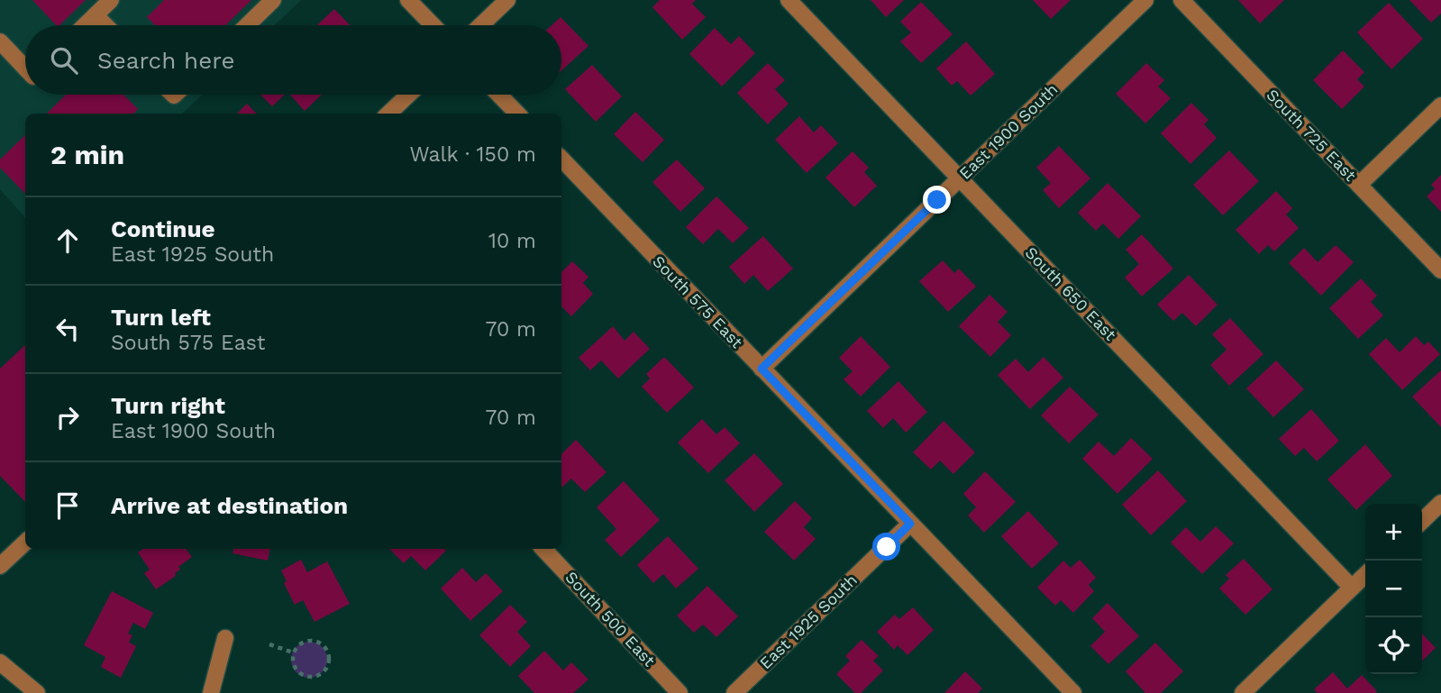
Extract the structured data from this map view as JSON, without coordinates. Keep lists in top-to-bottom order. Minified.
{"streets":{"street":["East 1900 South","South 725 East","South 650 East","South 575 East","South 500 East","East 1925 South"]},"crossings":[["East 1900 South","South 650 East"],["East 1900 South","South 575 East"],["South 575 East","East 1925 South"]],"page":{"search":"Search here","heading":["2 min","Walk · 150 m"],"list":[["Continue","East 1925 South","10 m"],["Turn left","South 575 East","70 m"],["Turn right","East 1900 South","70 m"],"Arrive at destination"],"map_buttons":["+","−"]}}
